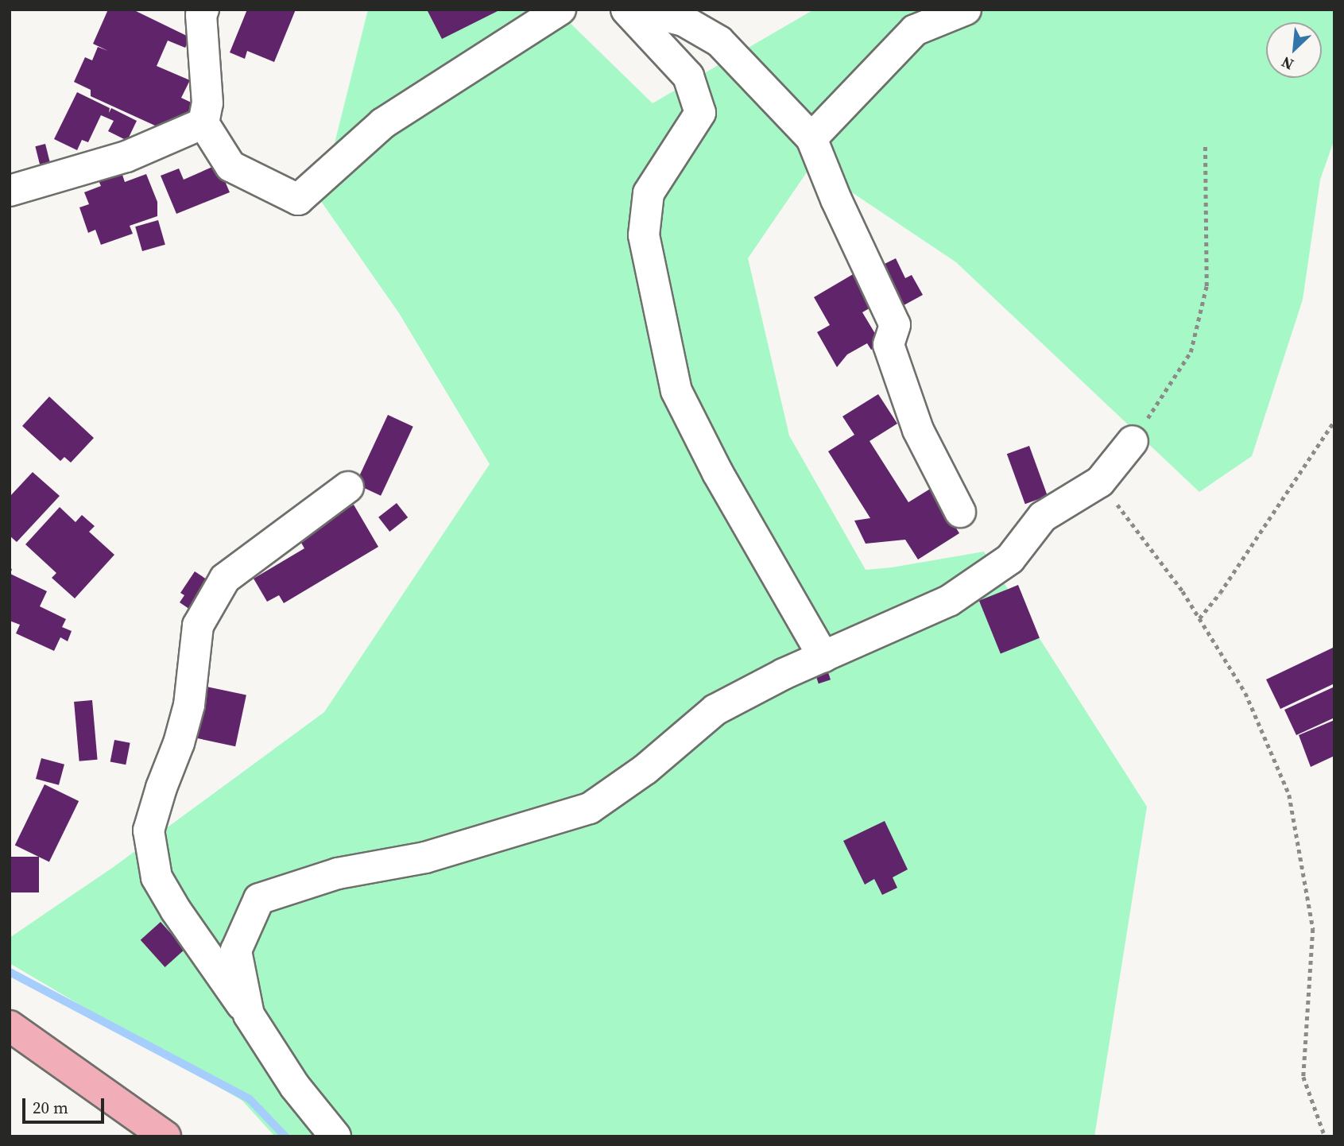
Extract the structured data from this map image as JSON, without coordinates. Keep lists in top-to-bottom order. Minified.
{"scale_bar":"20 m","north":"bottom left"}
